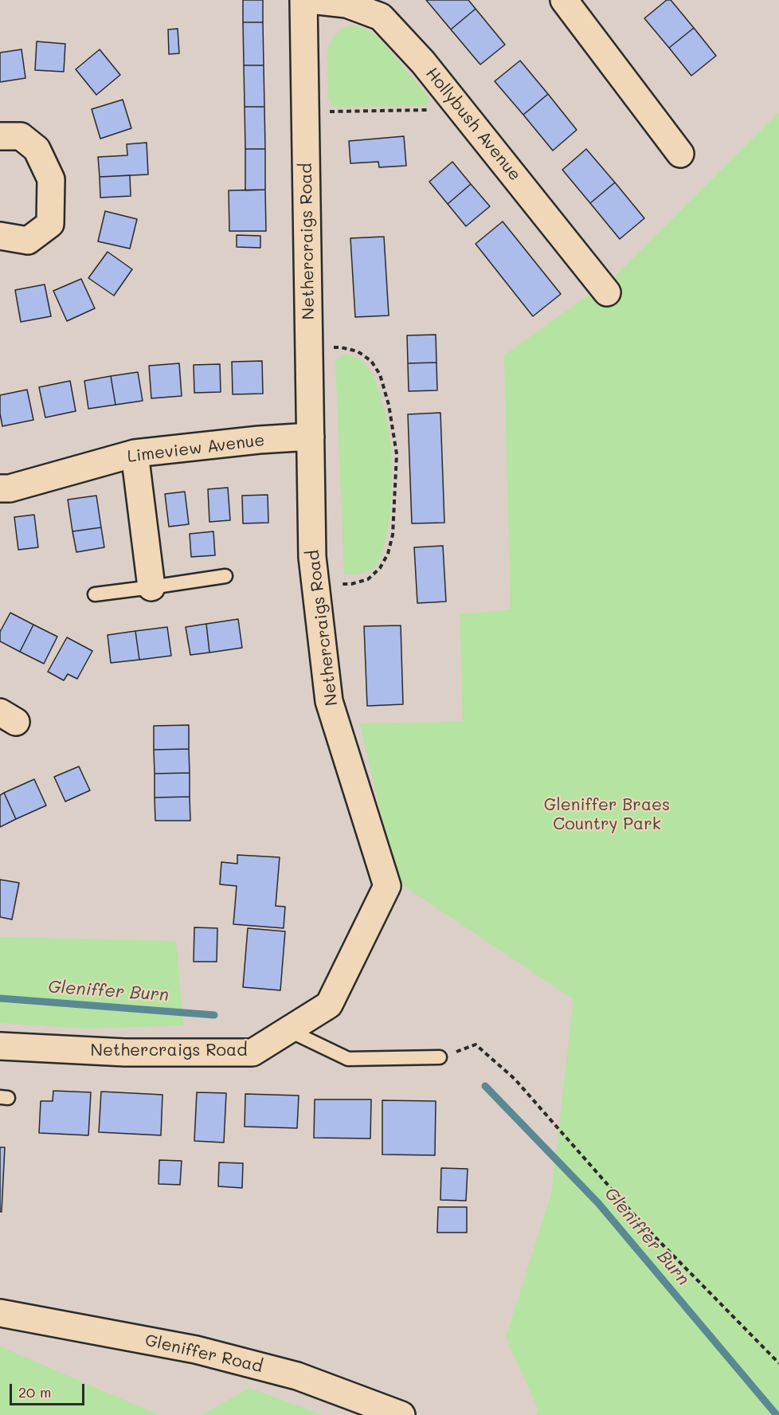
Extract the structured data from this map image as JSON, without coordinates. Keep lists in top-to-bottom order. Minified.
{"streets":{"street":["Hollybush Avenue","Nethercraigs Road","Limeview Avenue","Gleniffer Road"]},"crossings":[["Nethercraigs Road","Limeview Avenue"]],"water":["Gleniffer Burn"],"parks":["Gleniffer Braes Country Park"],"scale_bar":"20 m"}
